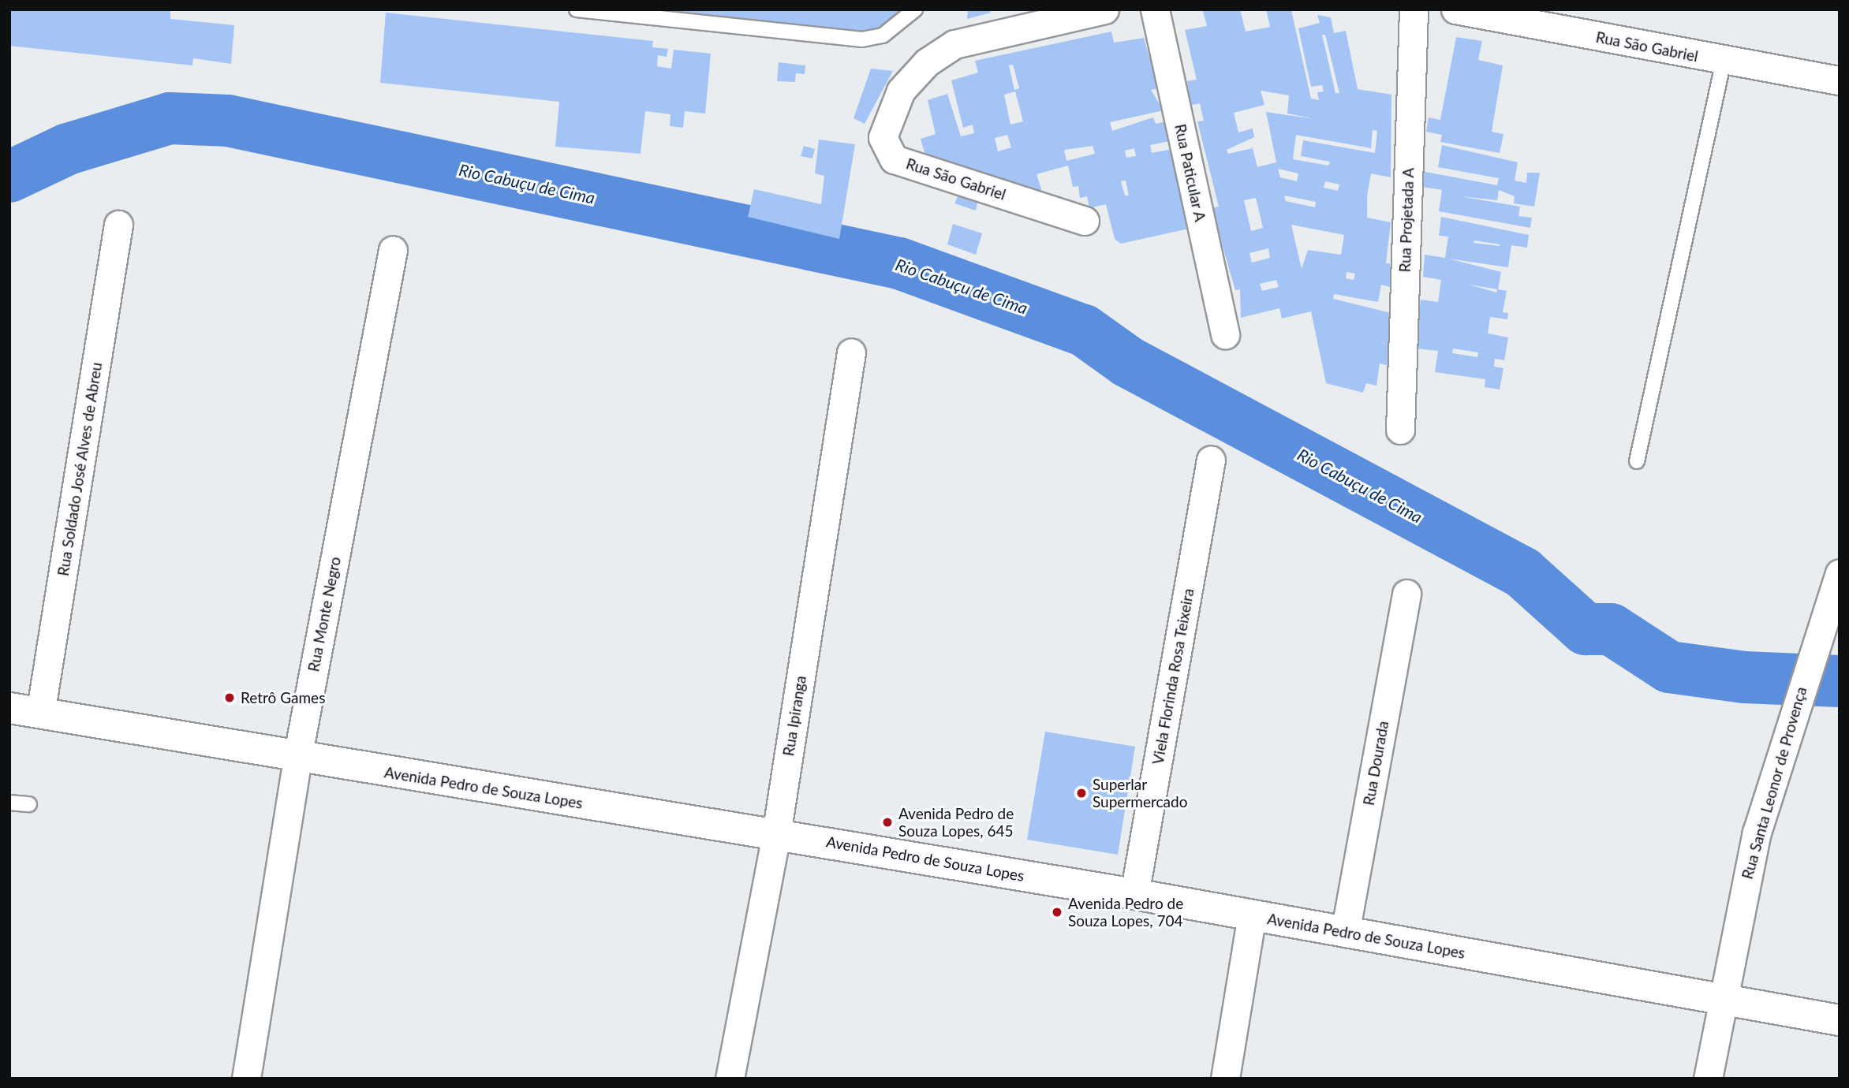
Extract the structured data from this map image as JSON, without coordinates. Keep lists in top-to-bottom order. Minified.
{"streets":{"main road":["Avenida Pedro de Souza Lopes"],"street":["Rua São Gabriel","Rua Paticular A","Rua Projetada A","Rua Soldado José Alves de Abreu","Rua Monte Negro","Viela Florinda Rosa Teixeira","Rua Ipiranga","Rua Dourada","Rua Santa Leonor de Provença"]},"crossings":[["Rua Soldado José Alves de Abreu","Avenida Pedro de Souza Lopes"],["Rua Monte Negro","Avenida Pedro de Souza Lopes"],["Viela Florinda Rosa Teixeira","Avenida Pedro de Souza Lopes"],["Rua Ipiranga","Avenida Pedro de Souza Lopes"],["Rua Dourada","Avenida Pedro de Souza Lopes"],["Rua Santa Leonor de Provença","Avenida Pedro de Souza Lopes"]],"water":["Rio Cabuçu de Cima"],"places":["Retrô Games","Superlar Supermercado","Avenida Pedro de Souza Lopes, 645","Avenida Pedro de Souza Lopes, 704"]}
